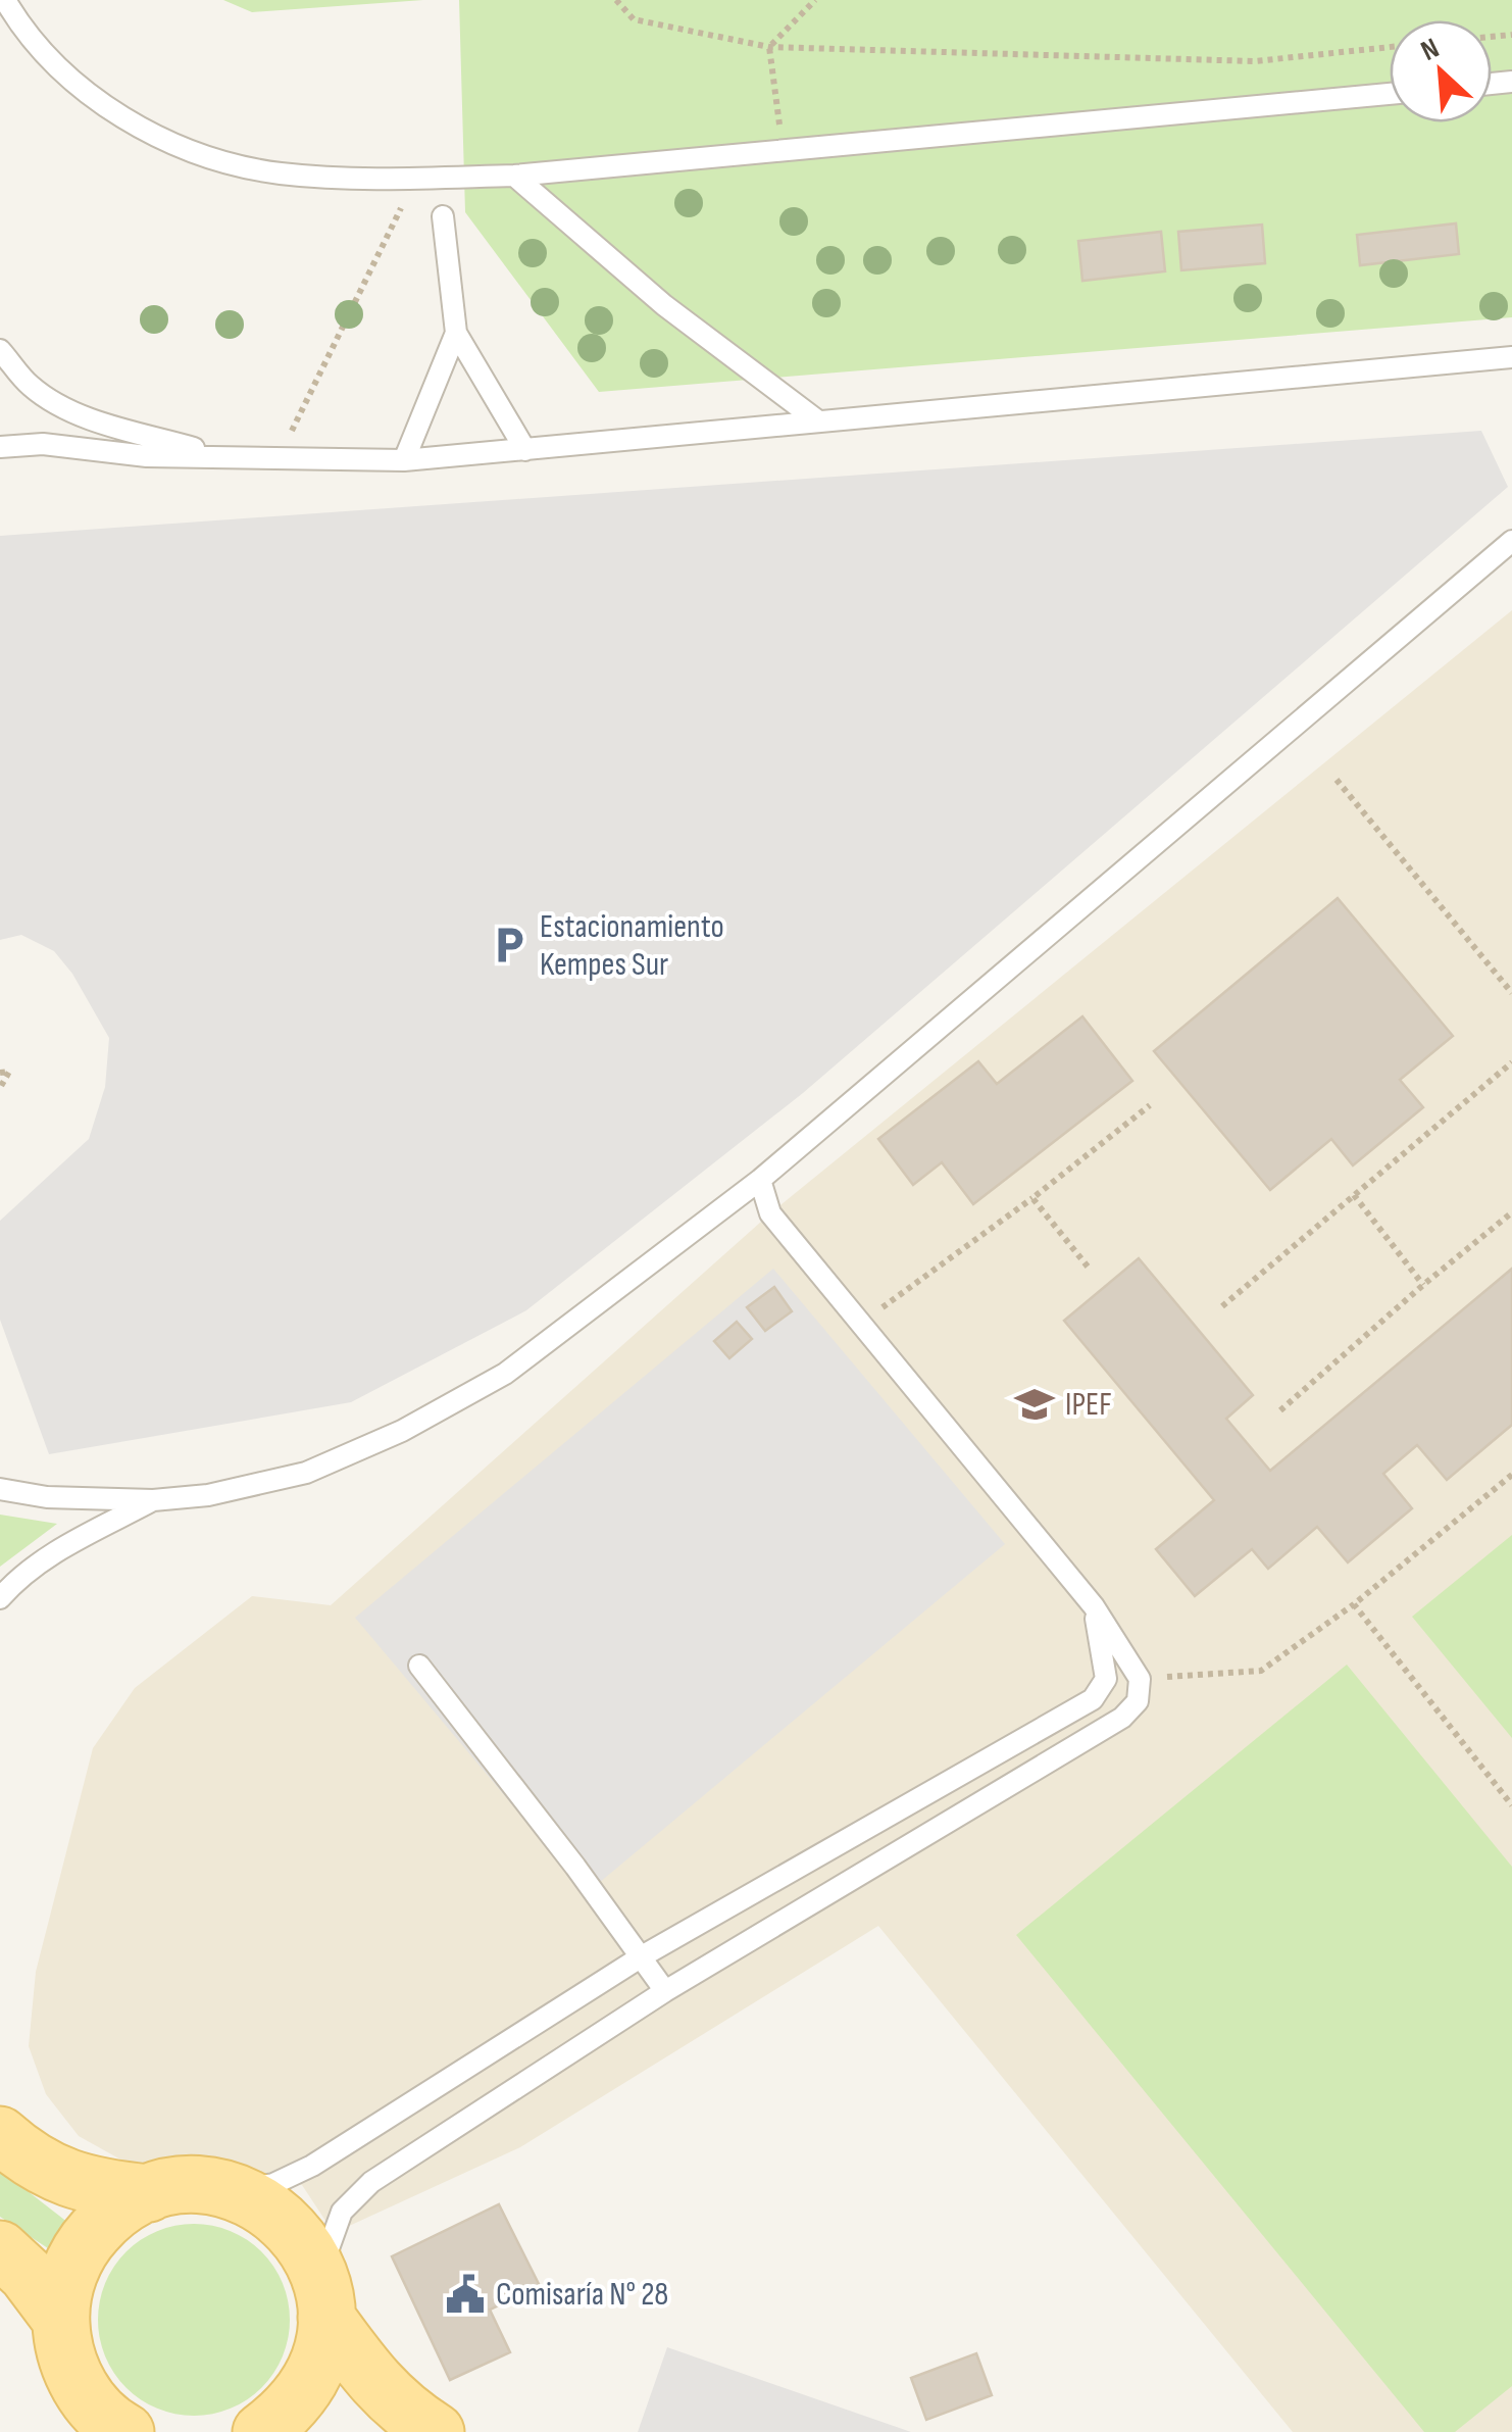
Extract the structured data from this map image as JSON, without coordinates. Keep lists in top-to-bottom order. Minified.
{"places":{"parking":["Estacionamiento Kempes Sur"],"school or university":["IPEF"],"public building":["Comisaría N° 28"]},"north":"top left"}
